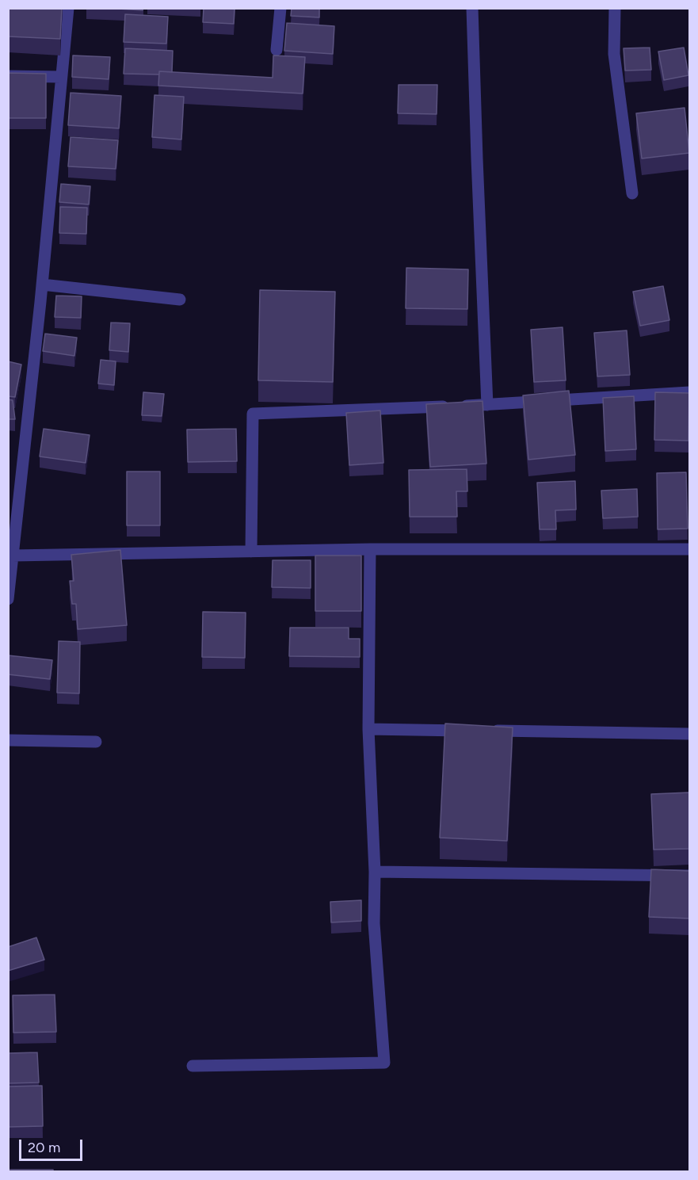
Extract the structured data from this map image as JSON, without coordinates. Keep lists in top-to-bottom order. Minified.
{"scale_bar":"20 m"}
